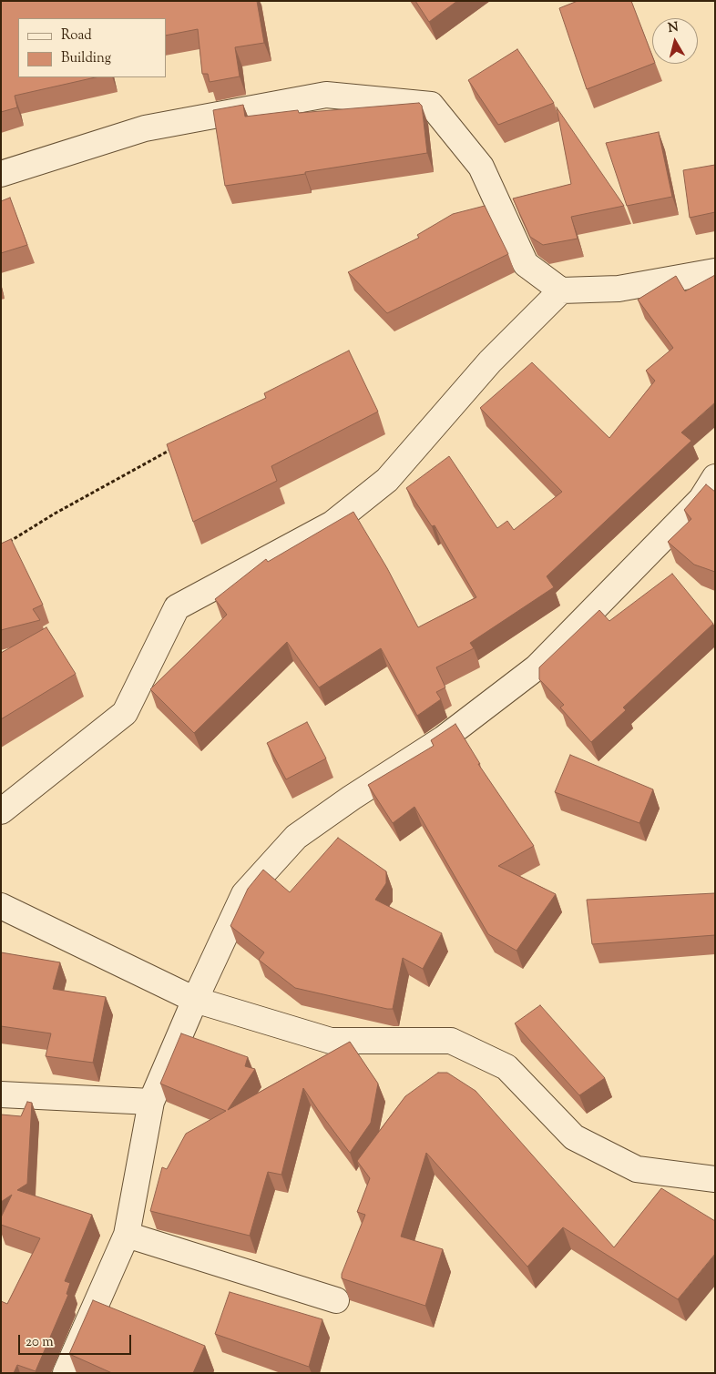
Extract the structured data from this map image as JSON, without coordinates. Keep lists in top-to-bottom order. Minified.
{"legend":["Road","Building"],"scale_bar":"20 m","north":"top"}
